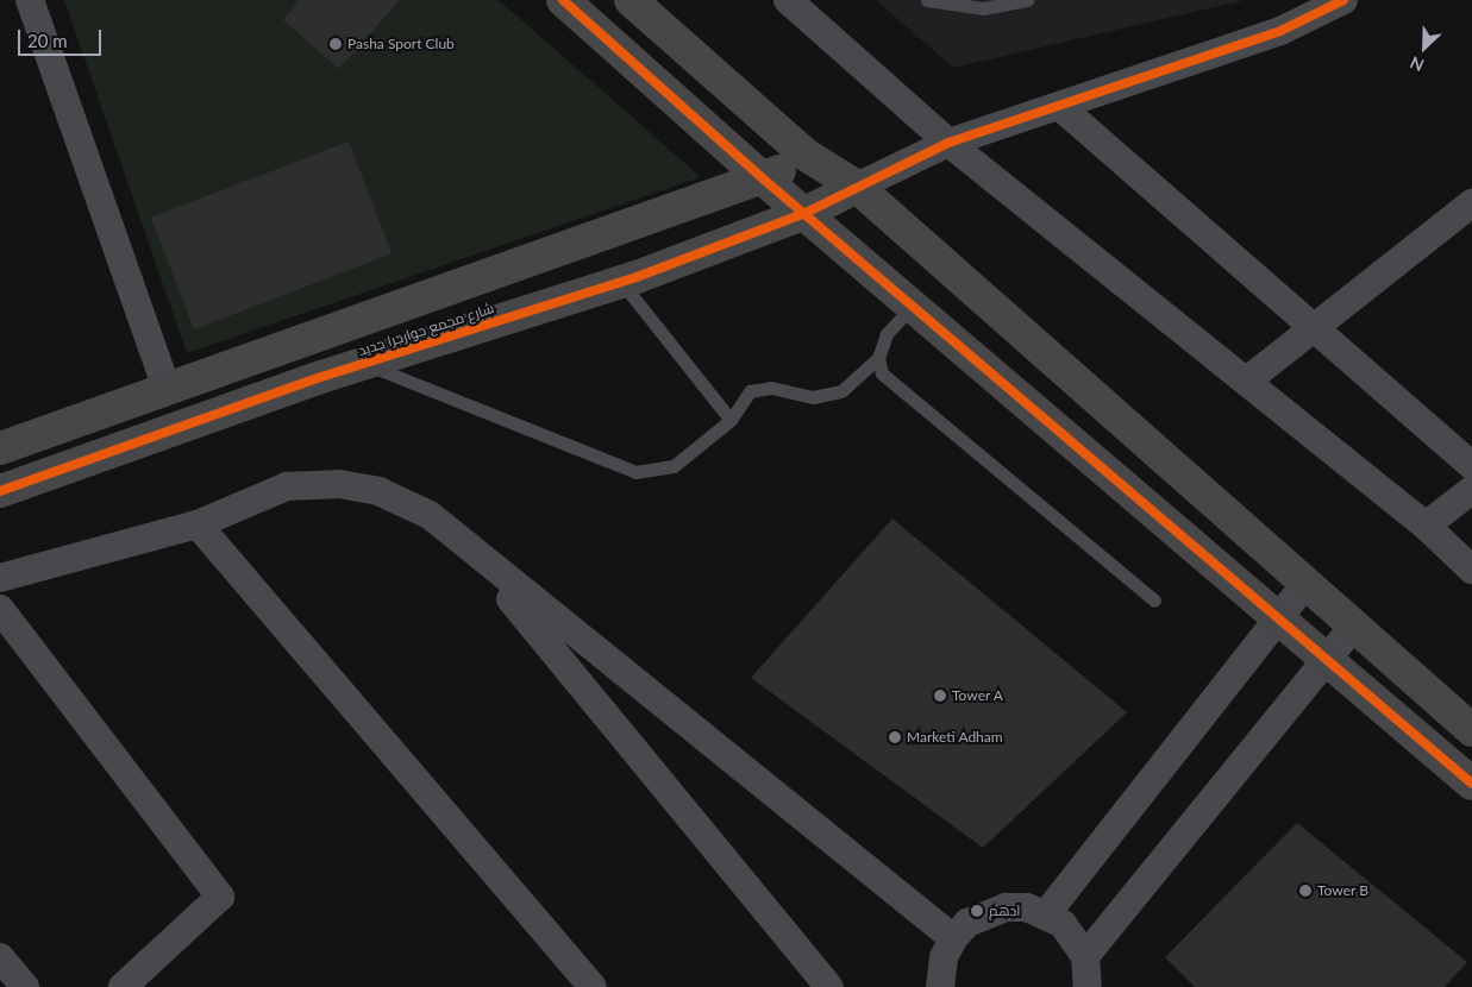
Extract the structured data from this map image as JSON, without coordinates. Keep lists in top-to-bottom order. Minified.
{"streets":{"street":["شارع مجمع جوارجرا جديد"]},"places":["Pasha Sport Club","Tower A","Marketi Adham","Tower B","ادهم"],"scale_bar":"20 m","north":"bottom left"}
